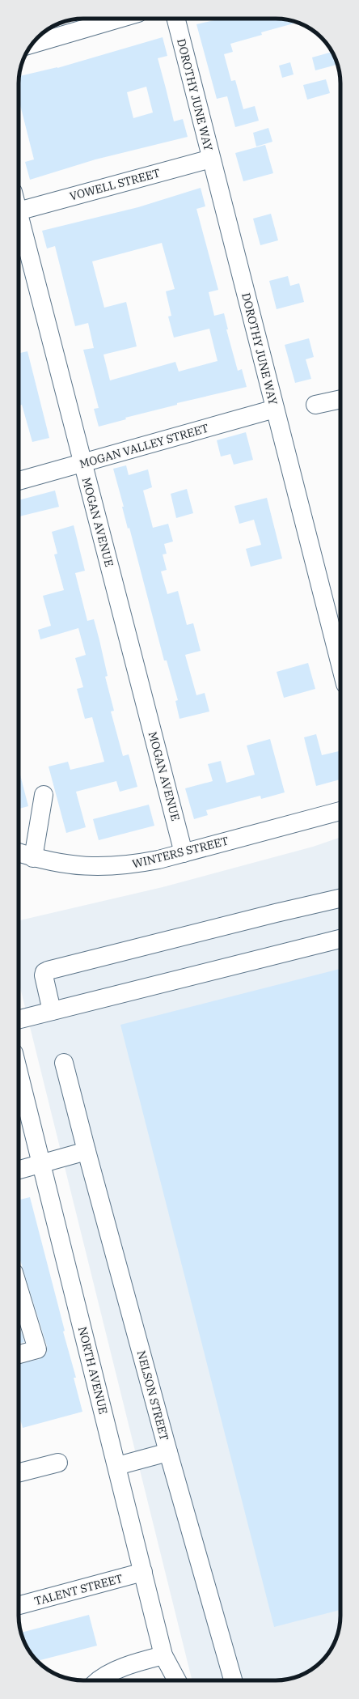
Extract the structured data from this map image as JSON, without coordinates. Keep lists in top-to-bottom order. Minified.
{"streets":{"street":["DOROTHY JUNE WAY","VOWELL STREET","MOGAN VALLEY STREET","MOGAN AVENUE","WINTERS STREET","NORTH AVENUE","NELSON STREET","TALENT STREET"]},"crossings":[["DOROTHY JUNE WAY","VOWELL STREET"],["DOROTHY JUNE WAY","MOGAN VALLEY STREET"],["MOGAN VALLEY STREET","MOGAN AVENUE"],["MOGAN AVENUE","WINTERS STREET"],["NORTH AVENUE","TALENT STREET"]]}
